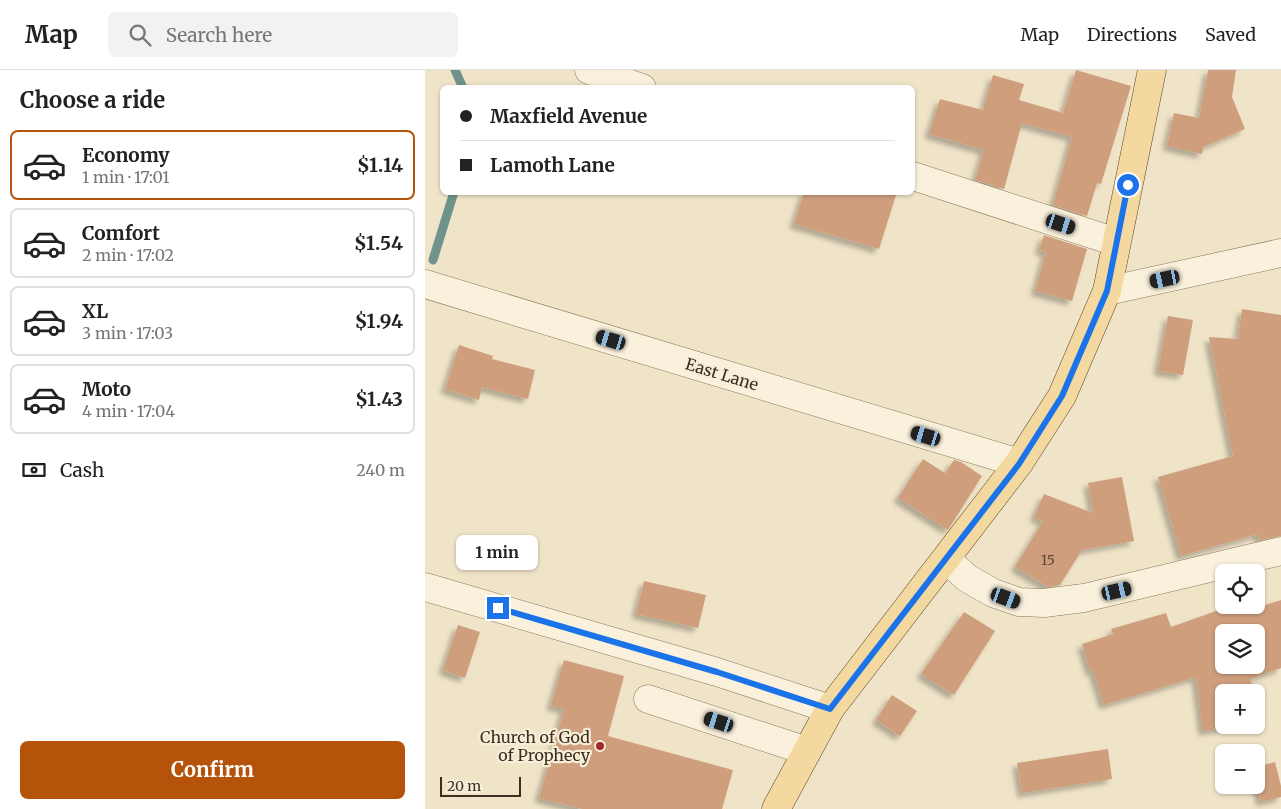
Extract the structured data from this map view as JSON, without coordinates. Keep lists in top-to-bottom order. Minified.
{"streets":{"street":["East Lane"]},"places":["Church of God of Prophecy"],"house_numbers":["15"],"scale_bar":"20 m","page":{"header":"Map","search":"Search here","nav":["Map","Directions","Saved"],"heading":"Choose a ride","banner":["Maxfield Avenue","Lamoth Lane"],"list":[{"name":"Economy","note":"1 min · 17:01","value":"$1.14"},{"name":"Comfort","note":"2 min · 17:02","value":"$1.54"},{"name":"XL","note":"3 min · 17:03","value":"$1.94"},{"name":"Moto","note":"4 min · 17:04","value":"$1.43"}],"pay":["Cash","240 m"],"bubble":"1 min","map_buttons":["+","−"],"buttons":"Confirm","scale":"20 m"}}
